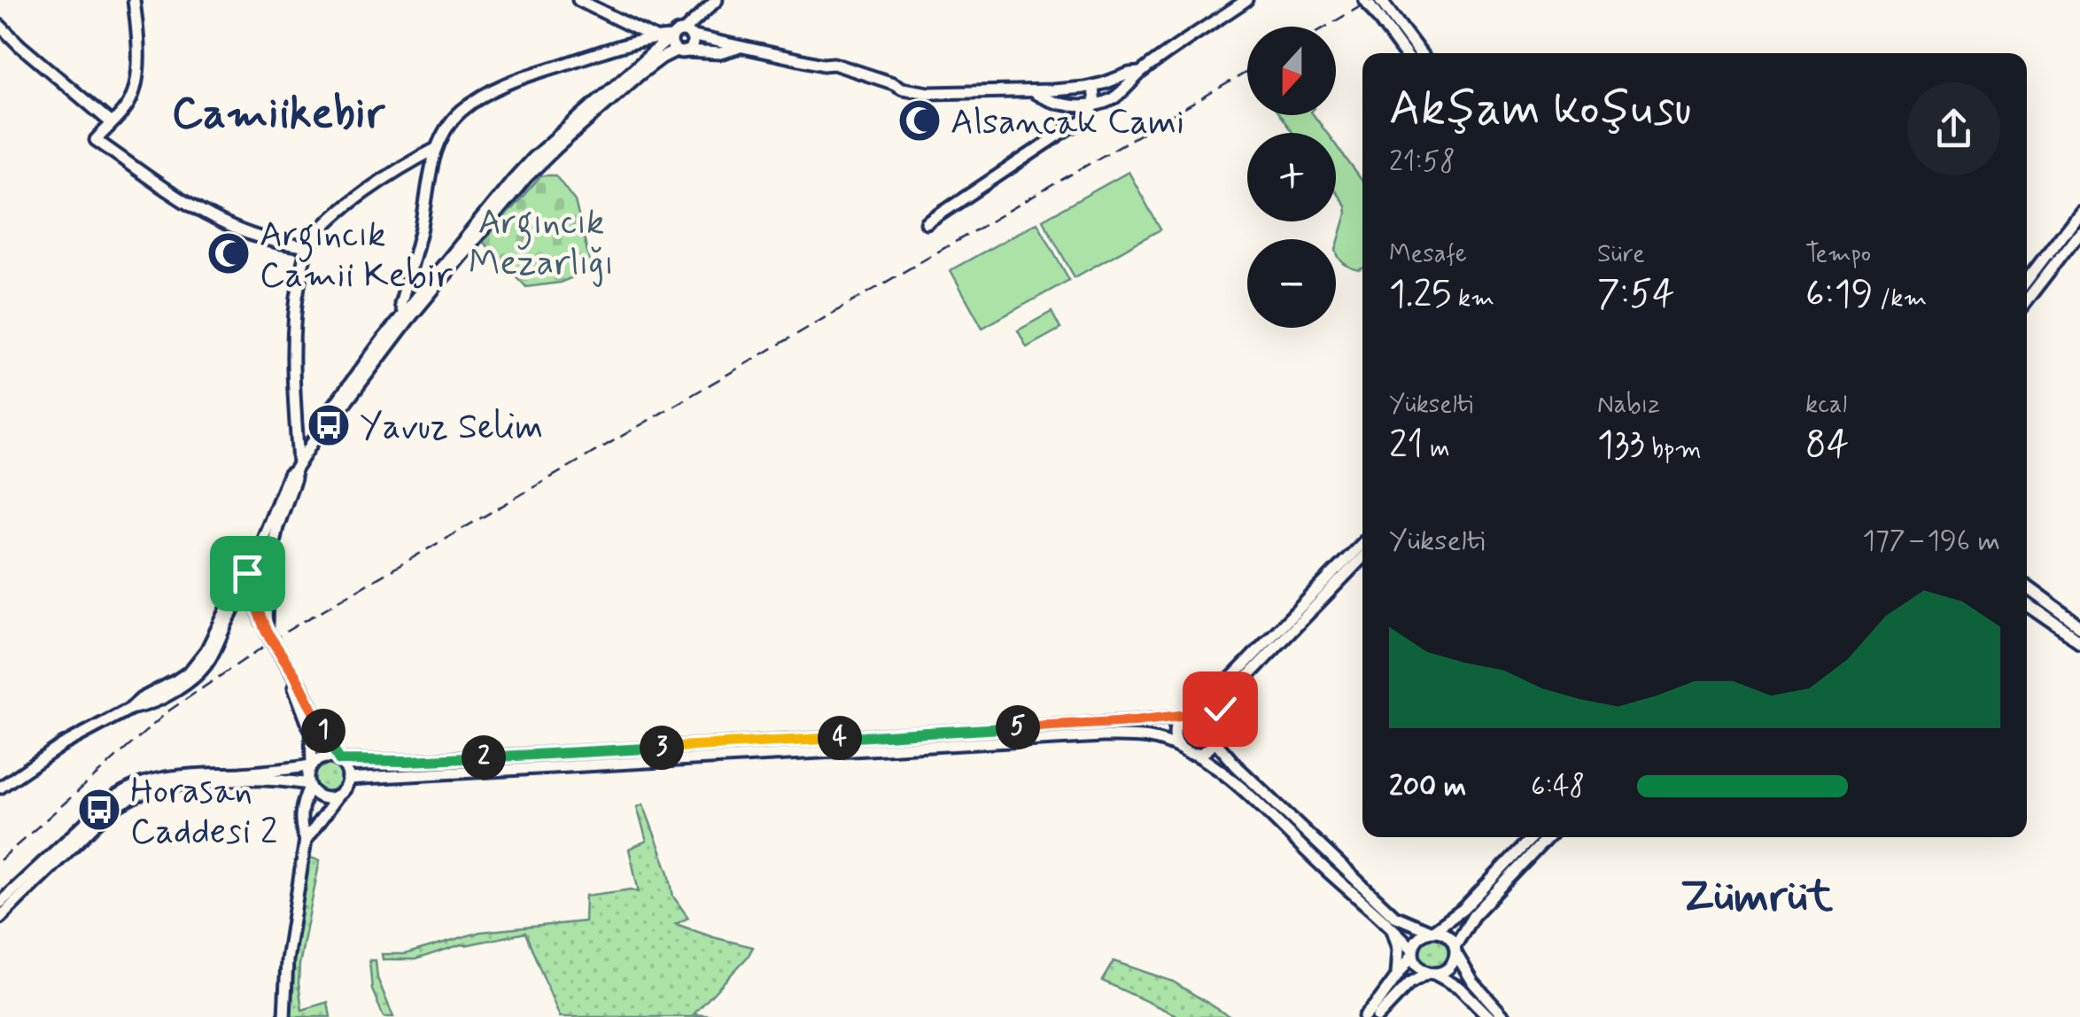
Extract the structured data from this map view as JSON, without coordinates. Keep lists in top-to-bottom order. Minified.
{"districts":["Camiikebir","Zümrüt"],"parks":["Argıncık Mezarlığı"],"places":{"mosque":["Alsancak Cami","Argıncık Camii Kebir"],"bus stop":["Yavuz Selim","Horasan Caddesi 2"]},"north":"bottom","page":{"map_buttons":["+","−"],"heading":["Akşam koşusu","21:58"],"stats":[["Mesafe","1.25 km"],["Süre","7:54"],["Tempo","6:19 /km"],["Yükselti","21 m"],["Nabız","133 bpm"],["kcal","84"]],"chart":["Yükselti","177–196 m"],"pins":["5","1","4","3","2"],"list":[{"name":"200 m","note":"6:48"}]}}
